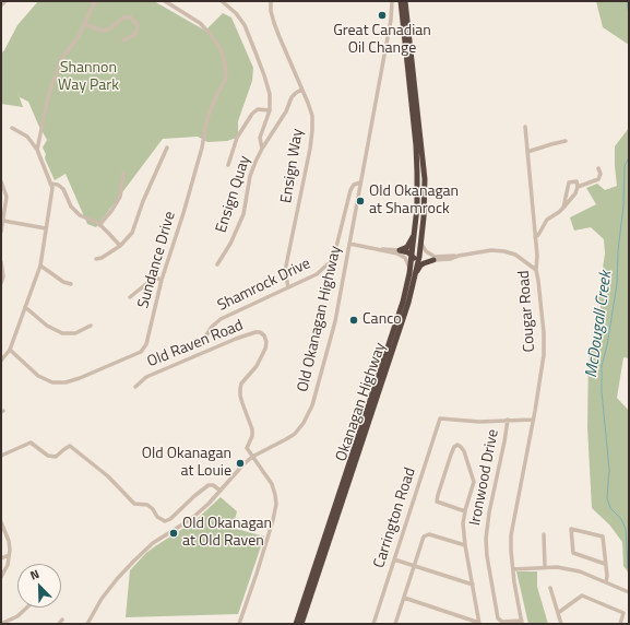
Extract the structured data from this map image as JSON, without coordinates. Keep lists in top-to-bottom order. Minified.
{"streets":{"highway":["Okanagan Highway"],"street":["Ensign Way","Ensign Quay","Sundance Drive","Shamrock Drive","Cougar Road","Old Okanagan Highway","Old Raven Road","Ironwood Drive","Carrington Road"]},"crossings":[["Ensign Way","Ensign Quay"],["Ensign Way","Shamrock Drive"],["Shamrock Drive","Old Okanagan Highway"],["Cougar Road","Ironwood Drive"],["Old Okanagan Highway","Old Raven Road"],["Ironwood Drive","Carrington Road"]],"water":["McDougall Creek"],"parks":["Shannon Way Park"],"places":["Great Canadian Oil Change","Old Okanagan at Shamrock","Canco","Old Okanagan at Louie","Old Okanagan at Old Raven"],"north":"top left"}
